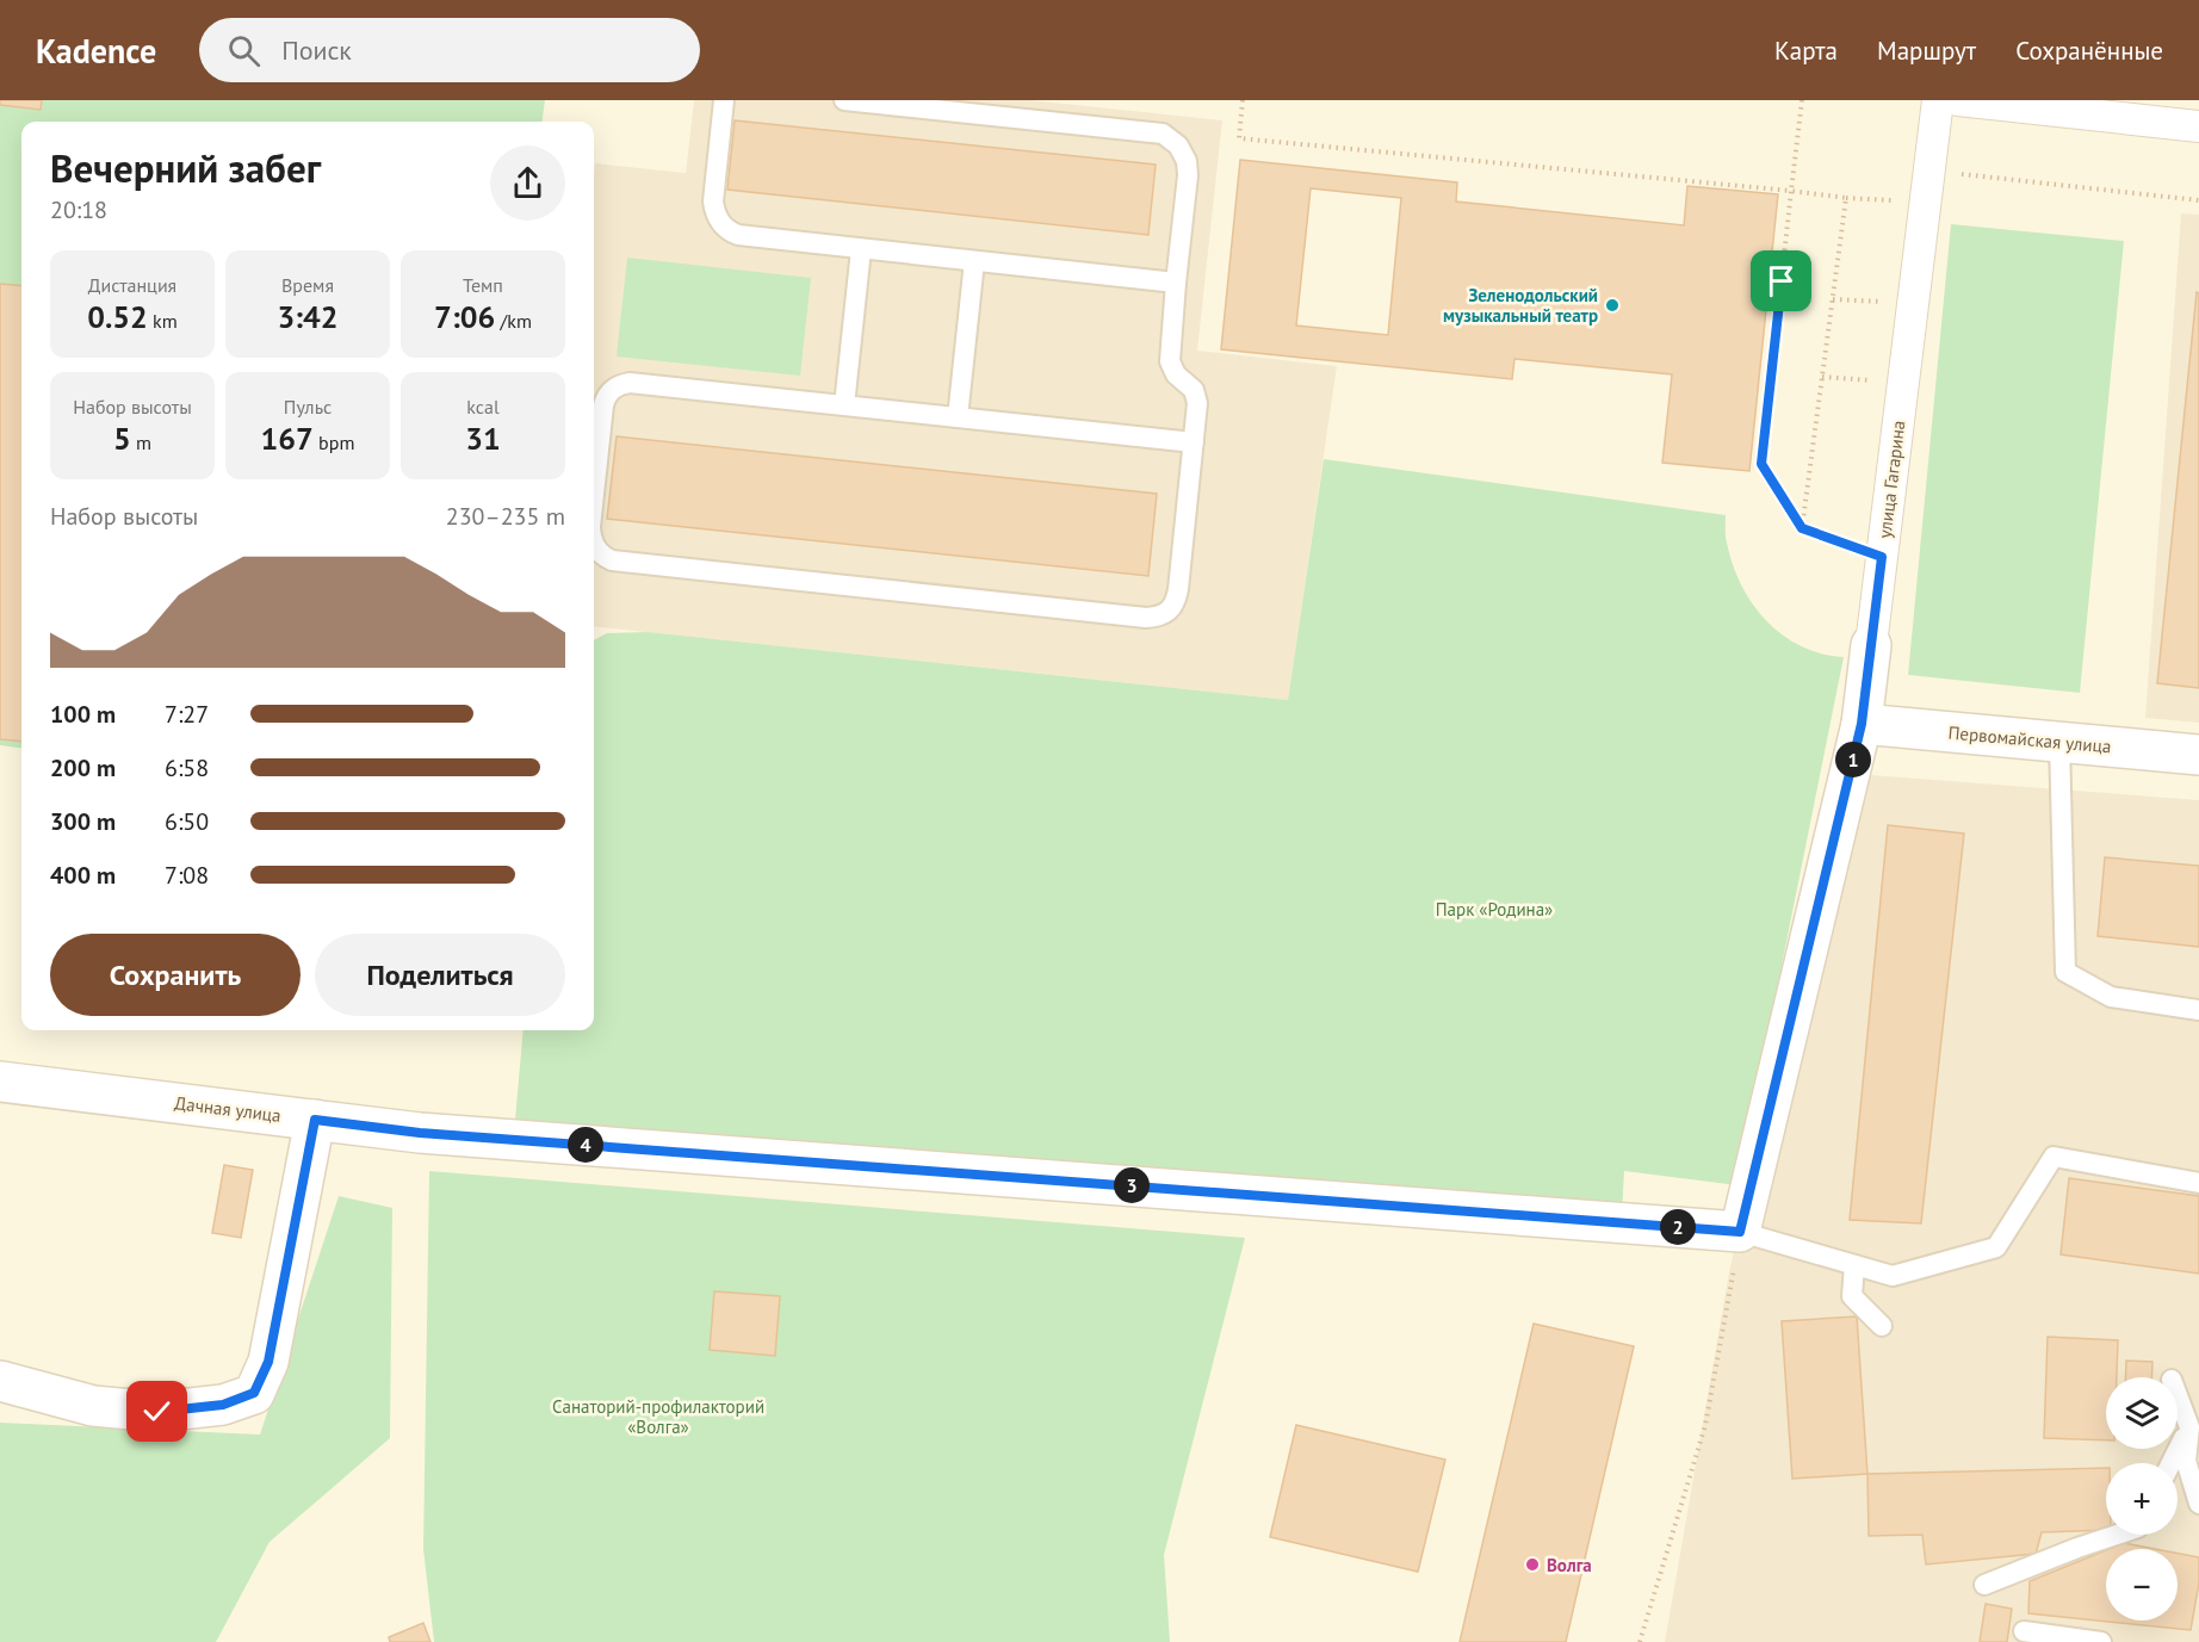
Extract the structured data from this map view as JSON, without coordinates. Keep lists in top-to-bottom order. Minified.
{"streets":{"street":["улица Гагарина","Первомайская улица","Дачная улица"]},"crossings":[["улица Гагарина","Первомайская улица"],["улица Гагарина","Дачная улица"]],"parks":["Парк «Родина»","Санаторий-профилакторий «Волга»"],"places":["Зеленодольский музыкальный театр","Волга"],"page":{"header":"Kadence","search":"Поиск","nav":["Карта","Маршрут","Сохранённые"],"heading":["Вечерний забег","20:18"],"stats":[["Дистанция","0.52 km"],["Время","3:42"],["Темп","7:06 /km"],["Набор высоты","5 m"],["Пульс","167 bpm"],["kcal","31"]],"chart":["Набор высоты","230–235 m"],"list":[{"name":"100 m","note":"7:27"},{"name":"200 m","note":"6:58"},{"name":"300 m","note":"6:50"},{"name":"400 m","note":"7:08"}],"pins":["1","4","3","2"],"buttons":["Сохранить","Поделиться"],"map_buttons":["+","−"]}}
